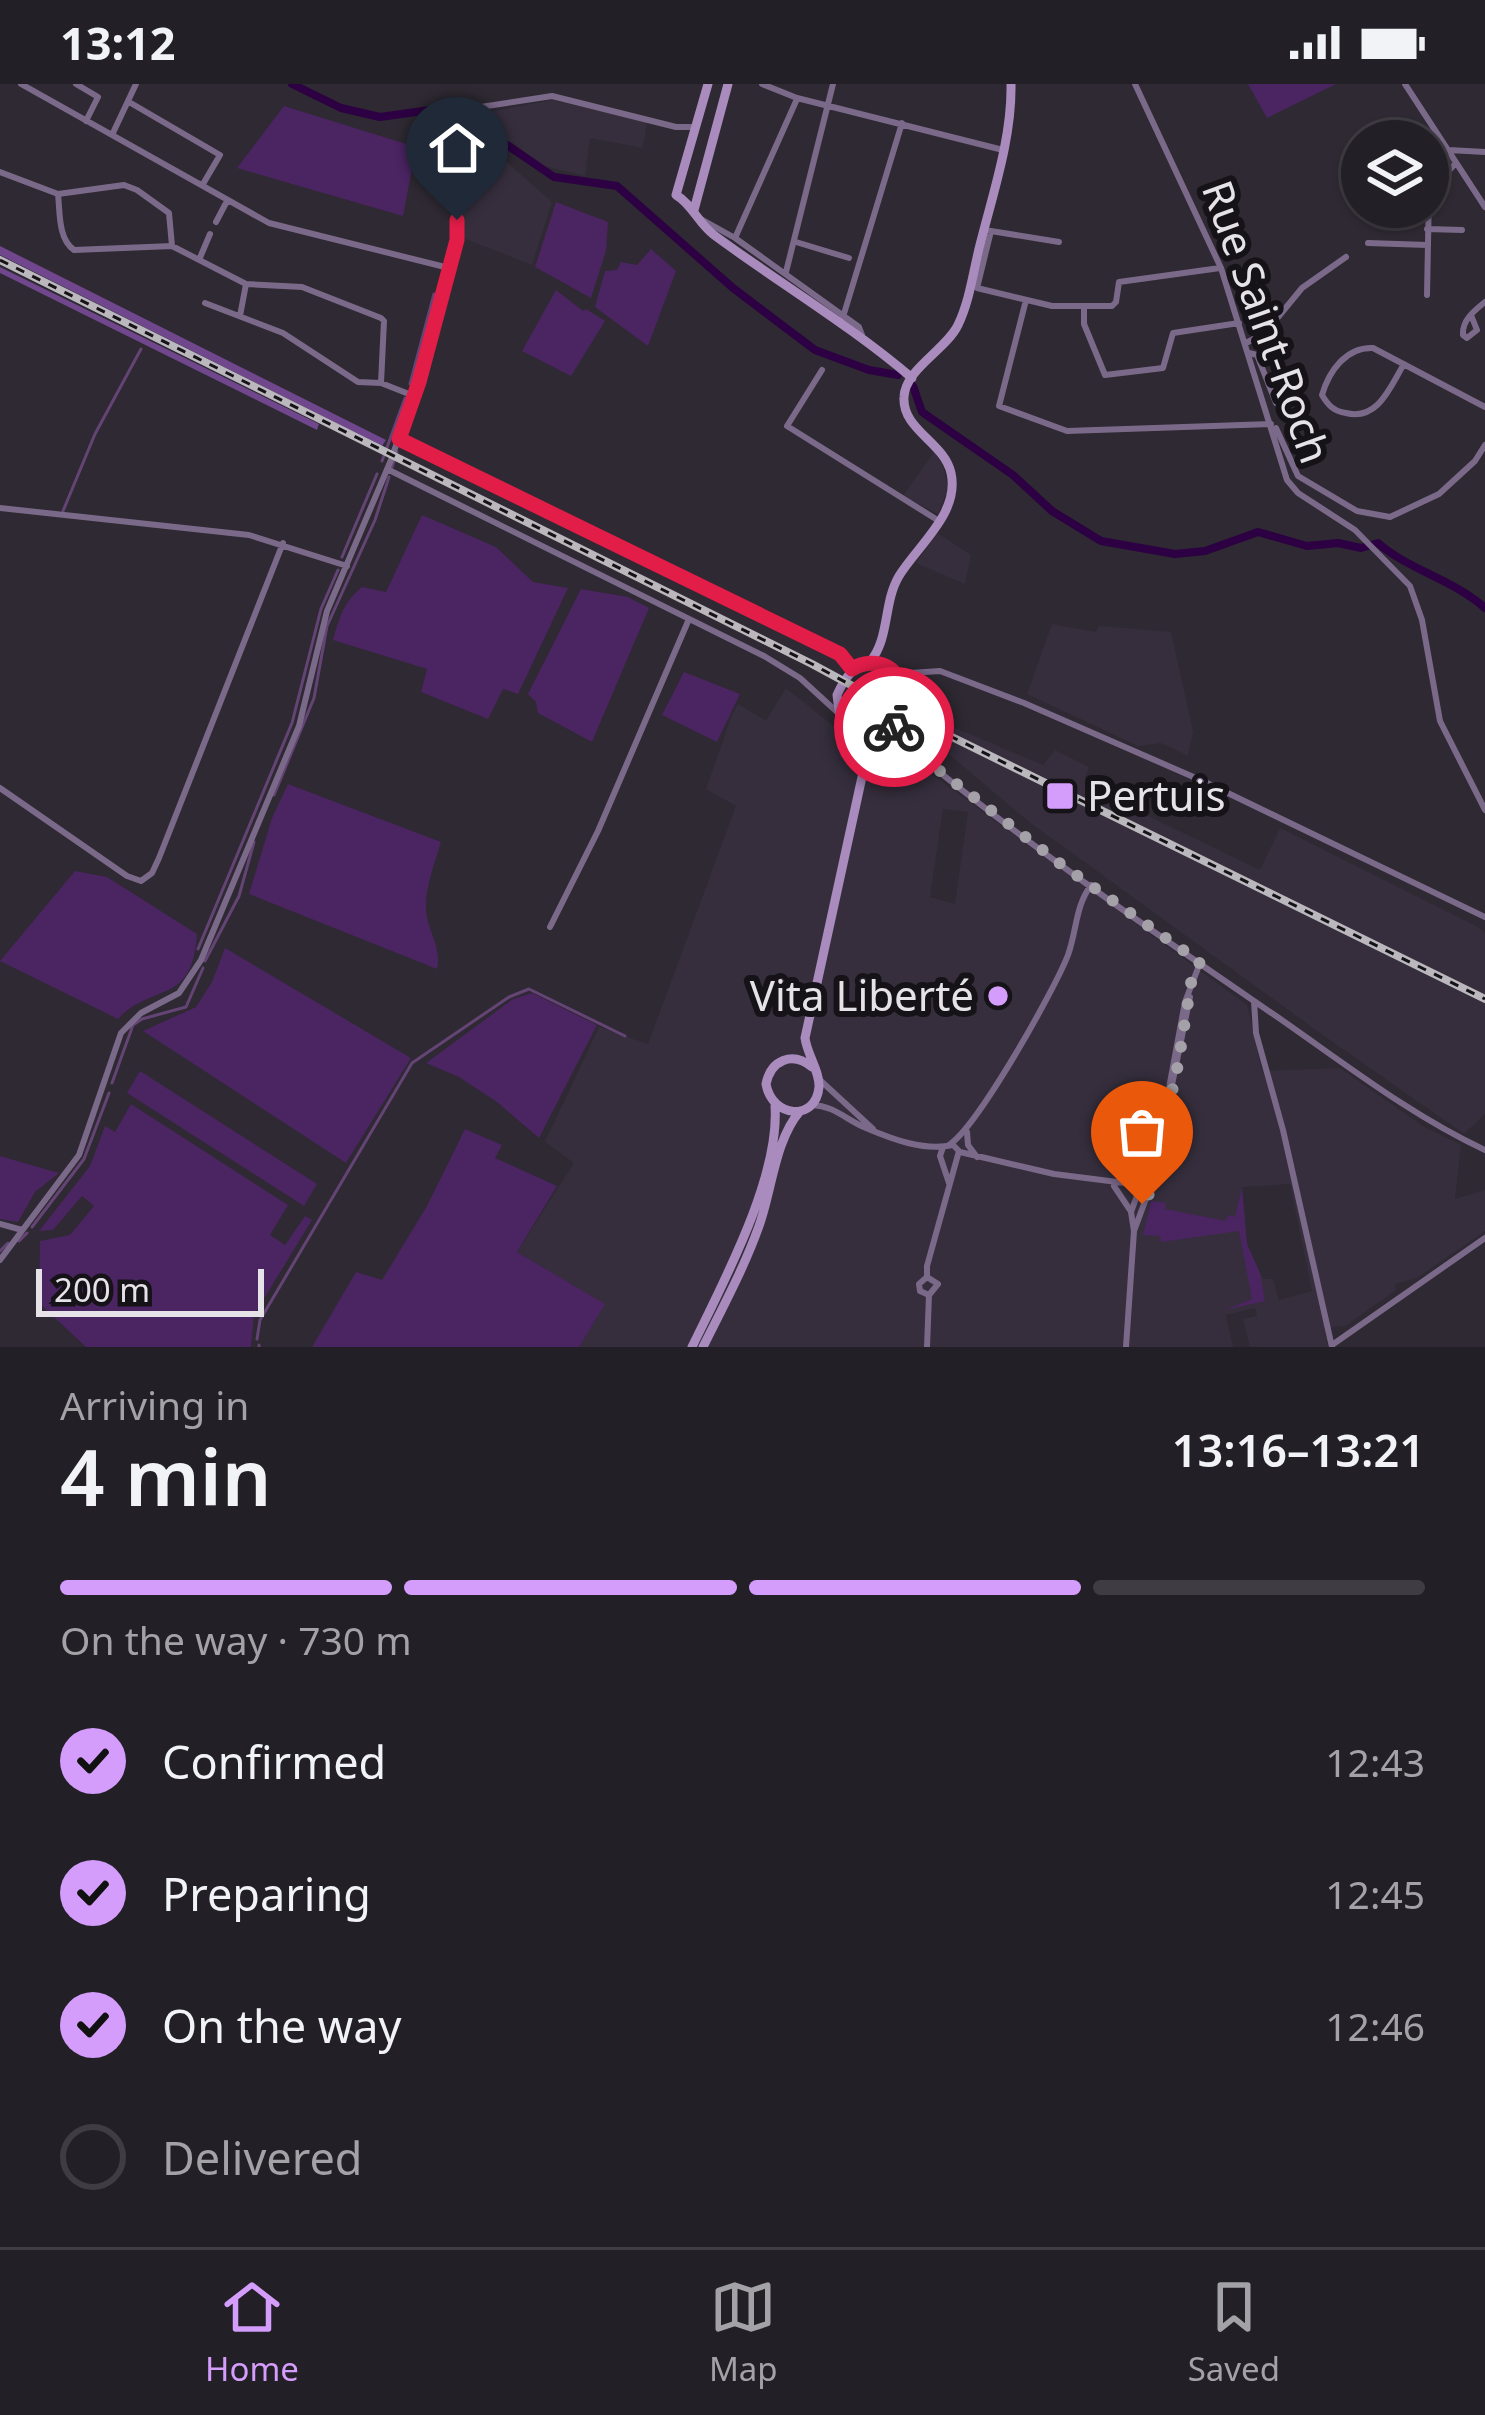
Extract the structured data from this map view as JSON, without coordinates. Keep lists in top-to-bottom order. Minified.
{"streets":{"street":["Rue Saint-Roch"]},"places":{"transit":["Pertuis"],"other":["Vita Liberté"]},"scale_bar":"200 m","page":{"status":"13:12","scale":"200 m","heading":["4 min","Arriving in","13:16–13:21"],"bar":"On the way · 730 m","list":[["Confirmed","12:43"],["Preparing","12:45"],["On the way","12:46"],"Delivered"],"tabs":["Home","Map","Saved"]}}
